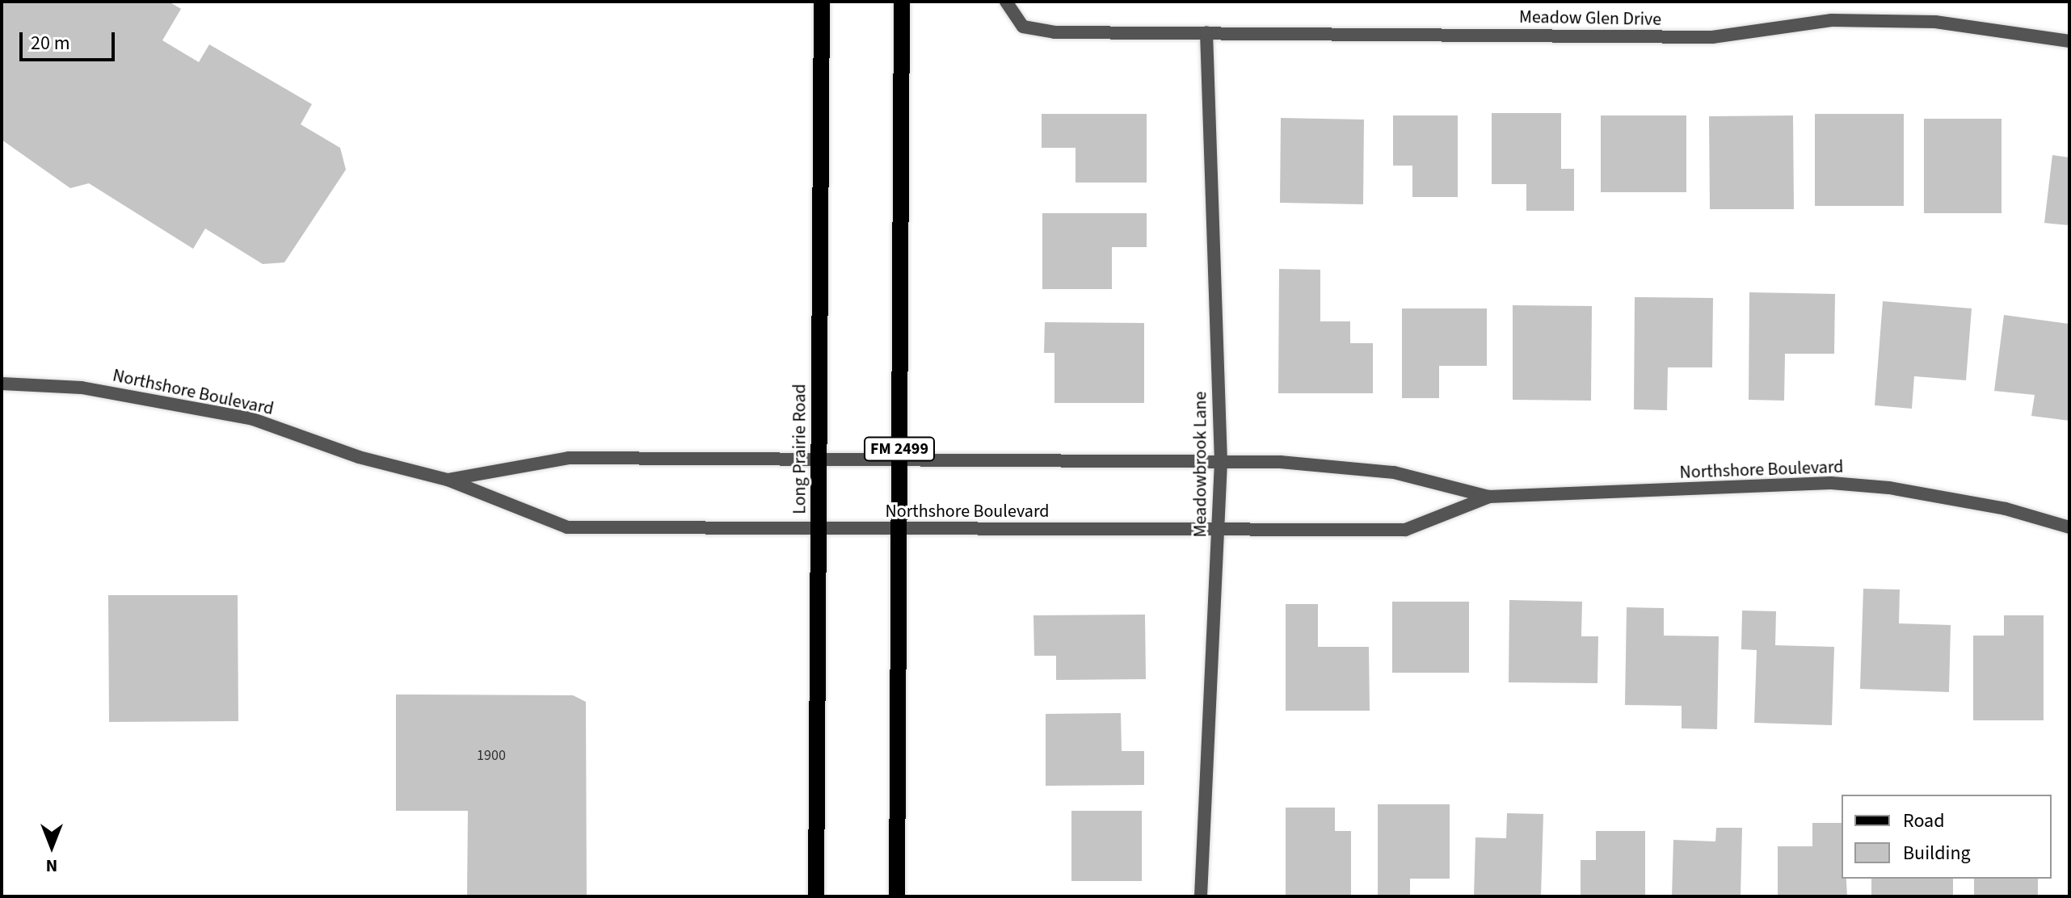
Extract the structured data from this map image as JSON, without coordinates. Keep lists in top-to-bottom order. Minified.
{"streets":{"main road":["Long Prairie Road","FM 2499"],"street":["Meadow Glen Drive","Northshore Boulevard","Meadowbrook Lane"]},"crossings":[["Meadow Glen Drive","Meadowbrook Lane"],["Northshore Boulevard","Long Prairie Road"],["Northshore Boulevard","FM 2499"],["Northshore Boulevard","Meadowbrook Lane"]],"house_numbers":["1900"],"legend":["Road","Building"],"scale_bar":"20 m","north":"bottom"}
